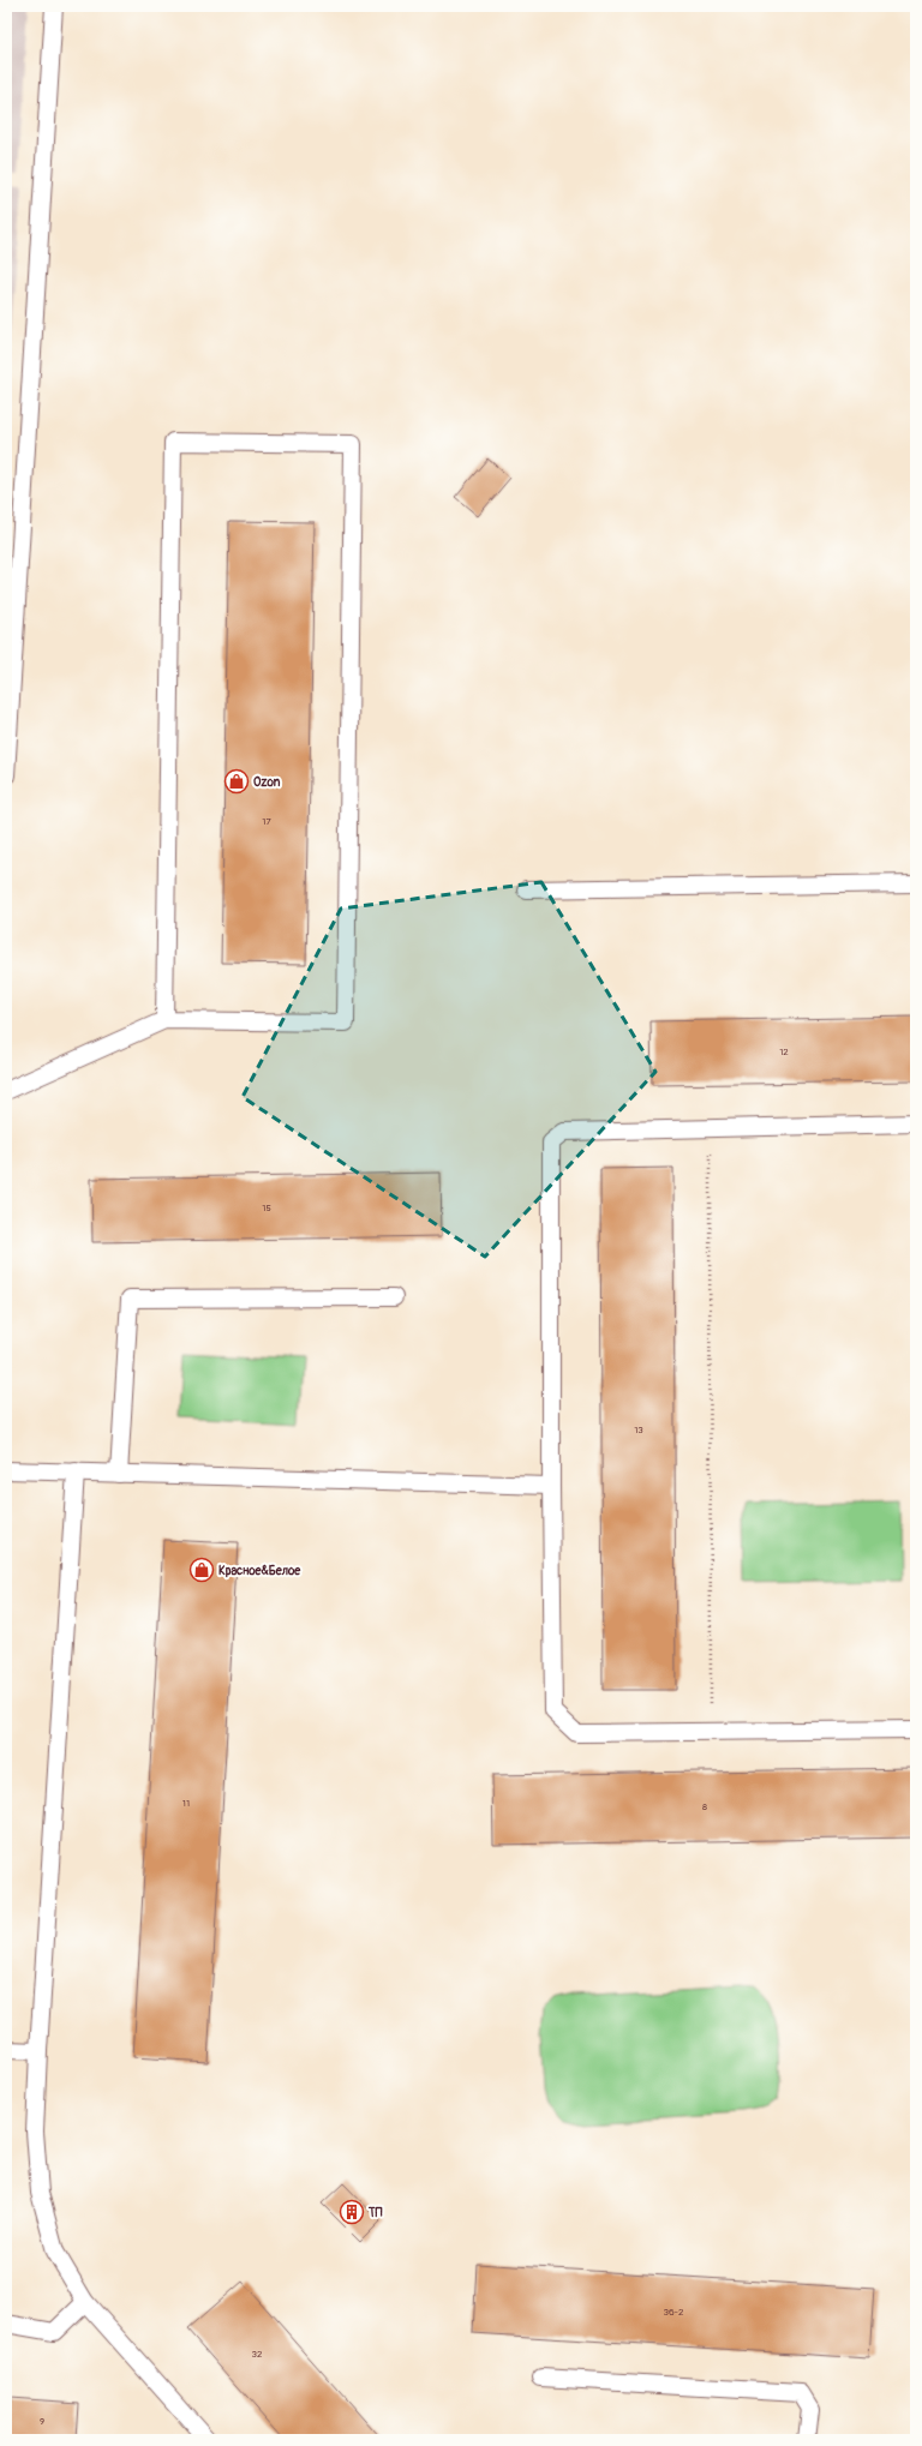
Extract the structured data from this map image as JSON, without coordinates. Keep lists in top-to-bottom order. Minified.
{"places":{"shop":["Ozon","Красное&Белое"],"building":["ТП"]},"house_numbers":["17","12","15","13","11","8","36-2","32","9"]}
